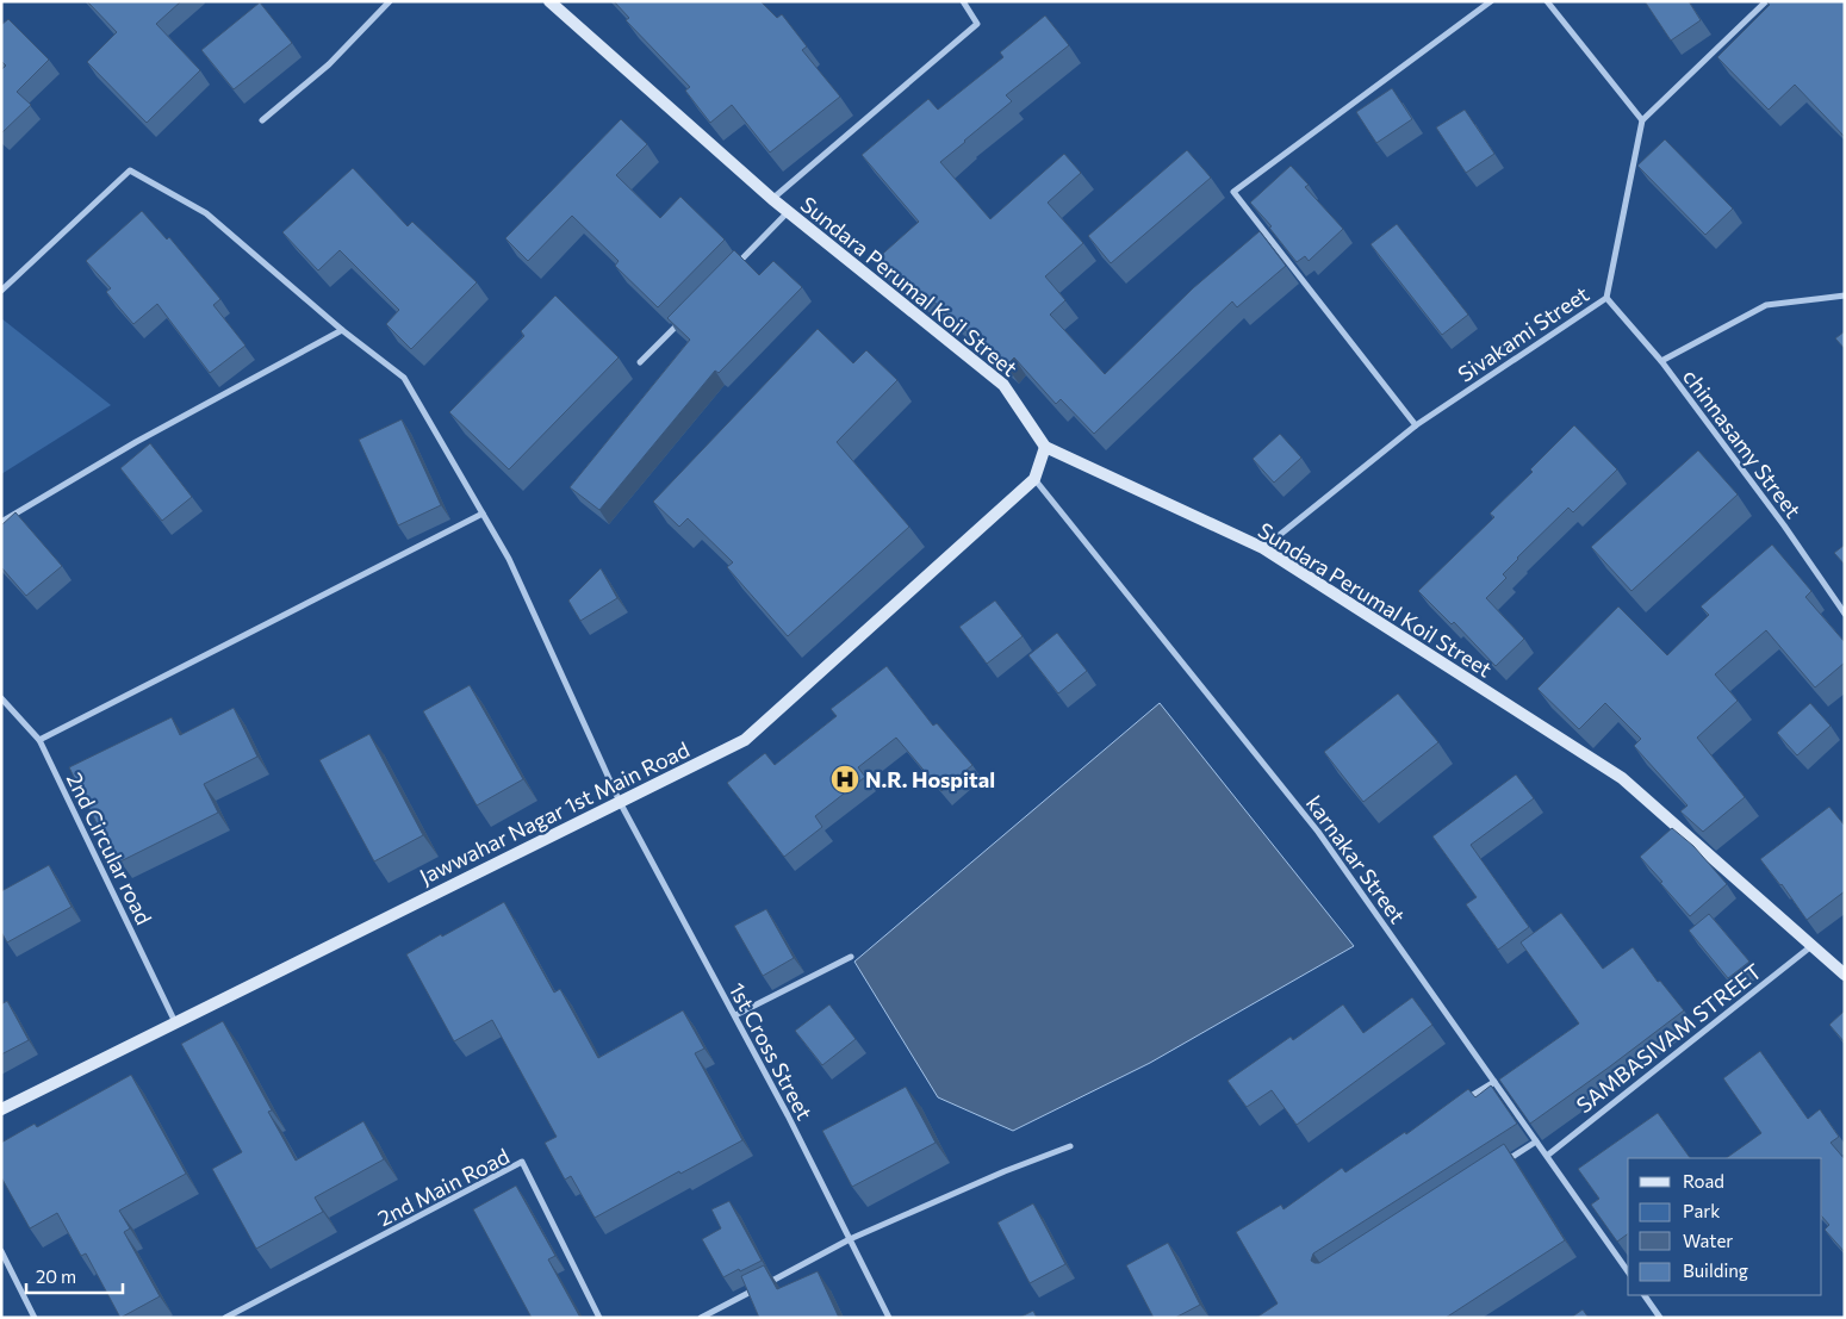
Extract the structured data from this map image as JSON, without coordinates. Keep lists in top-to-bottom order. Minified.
{"streets":{"street":["Sundara Perumal Koil Street","Sivakami Street","chinnasamy Street","Jawwahar Nagar 1st Main Road","2nd Circular road","karnakar Street","SAMBASIVAM STREET","1st Cross Street","2nd Main Road"]},"crossings":[["Sundara Perumal Koil Street","Sivakami Street"],["Sundara Perumal Koil Street","Jawwahar Nagar 1st Main Road"],["Sundara Perumal Koil Street","SAMBASIVAM STREET"],["Sivakami Street","chinnasamy Street"],["Jawwahar Nagar 1st Main Road","2nd Circular road"],["Jawwahar Nagar 1st Main Road","karnakar Street"],["Jawwahar Nagar 1st Main Road","1st Cross Street"],["karnakar Street","SAMBASIVAM STREET"]],"places":{"hospital":["N.R. Hospital"]},"legend":["Road","Park","Water","Building"],"scale_bar":"20 m"}
